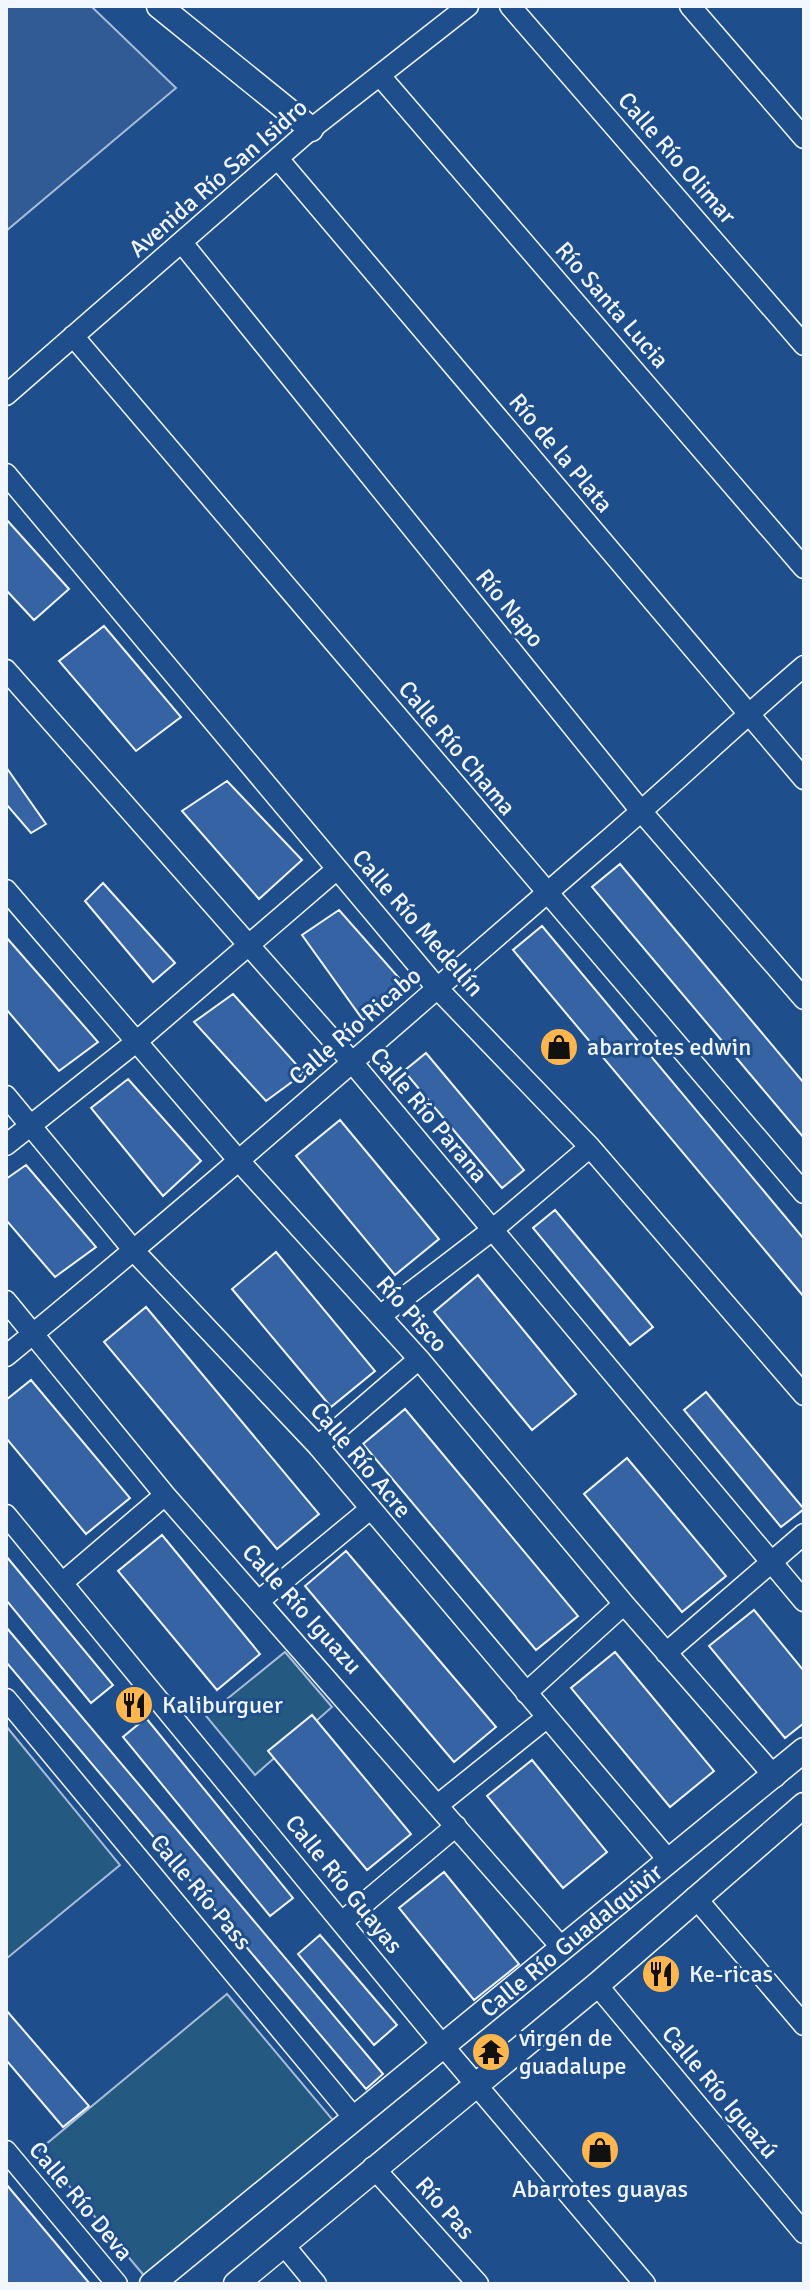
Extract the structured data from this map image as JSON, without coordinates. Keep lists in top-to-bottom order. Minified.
{"streets":{"street":["Calle Río Olimar","Avenida Río San Isidro","Río Santa Lucia","Río de la Plata","Río Napo","Calle Río Chama","Calle Río Medellín","Calle Río Ricabo","Calle Río Parana","Río Pisco","Calle Río Acre","Calle Río Iguazu","Calle Río Guayas","Calle Río Pass","Calle Río Guadalquivir","Calle Río Iguazú","Calle Río Deva","Río Pas"]},"crossings":[["Avenida Río San Isidro","Río Santa Lucia"],["Avenida Río San Isidro","Río de la Plata"],["Avenida Río San Isidro","Río Napo"],["Avenida Río San Isidro","Calle Río Chama"],["Río de la Plata","Calle Río Ricabo"],["Río Napo","Calle Río Ricabo"],["Calle Río Chama","Calle Río Ricabo"],["Calle Río Medellín","Calle Río Ricabo"],["Calle Río Ricabo","Calle Río Parana"],["Calle Río Ricabo","Río Pisco"],["Calle Río Ricabo","Calle Río Acre"],["Calle Río Ricabo","Calle Río Iguazu"],["Río Pisco","Calle Río Guadalquivir"],["Calle Río Acre","Calle Río Guadalquivir"],["Calle Río Iguazu","Calle Río Guadalquivir"],["Calle Río Guayas","Calle Río Guadalquivir"],["Calle Río Pass","Calle Río Guadalquivir"],["Calle Río Guadalquivir","Calle Río Iguazú"],["Calle Río Guadalquivir","Río Pas"]],"places":{"shop":["abarrotes edwin","Abarrotes guayas"],"restaurant":["Kaliburguer","Ke-ricas"],"temple":["virgen de guadalupe"]}}
